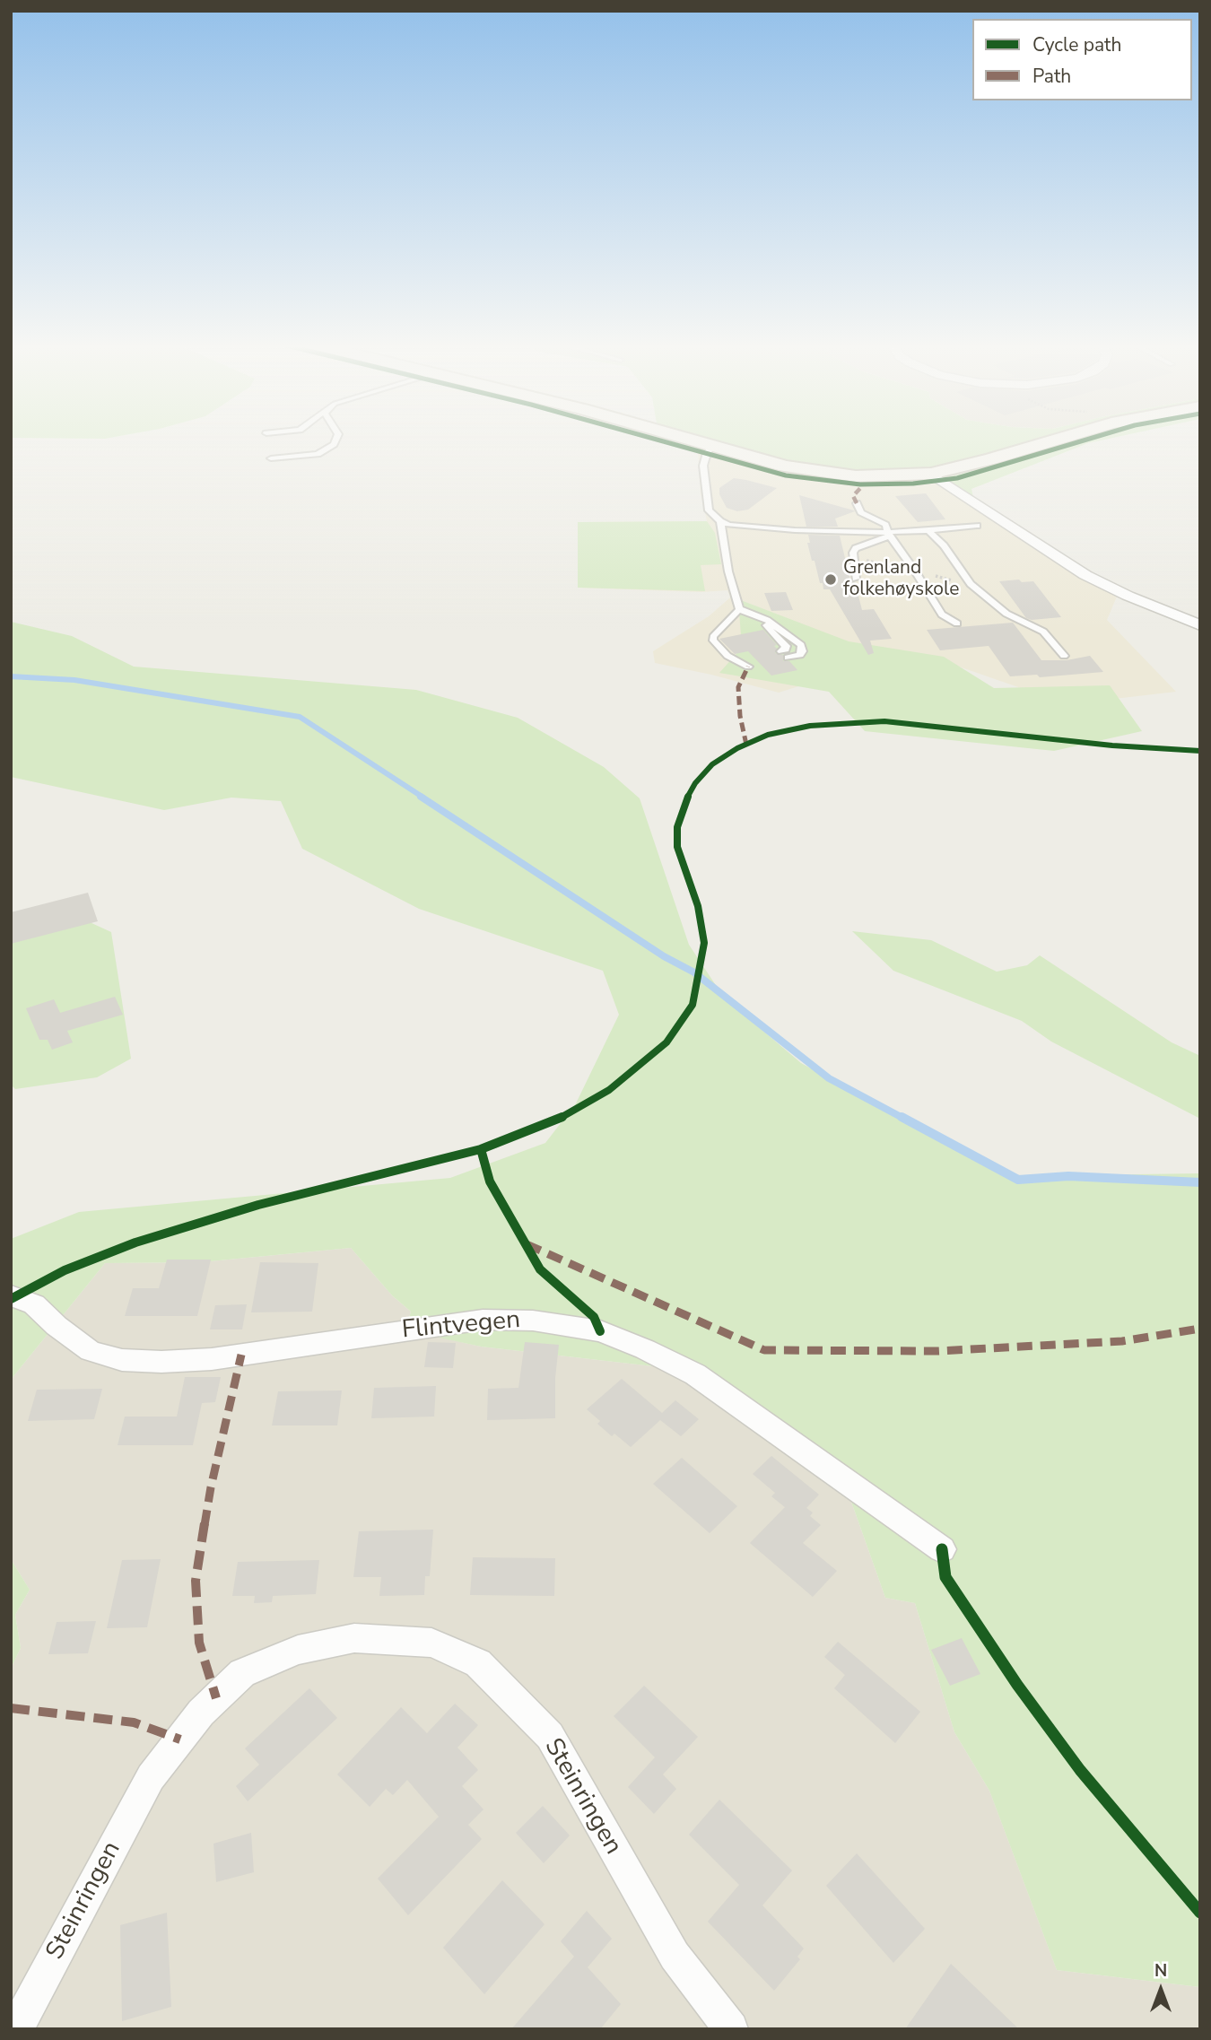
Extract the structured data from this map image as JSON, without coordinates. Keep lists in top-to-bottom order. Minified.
{"streets":{"street":["Flintvegen","Steinringen"]},"places":["Grenland folkehøyskole"],"legend":["Cycle path","Path"],"north":"top"}
